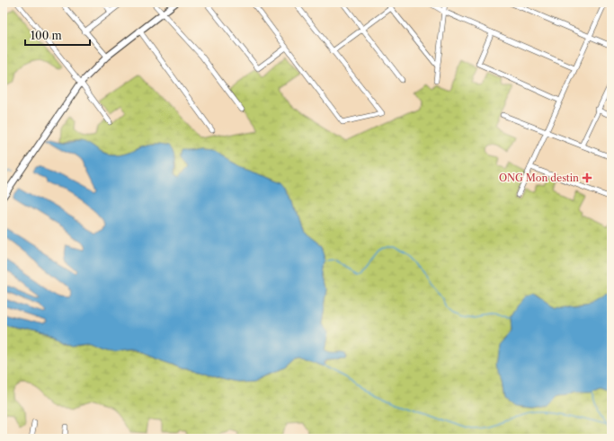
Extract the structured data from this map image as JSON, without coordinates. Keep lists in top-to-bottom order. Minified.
{"places":{"health":["ONG Mon destin"]},"scale_bar":"100 m"}
